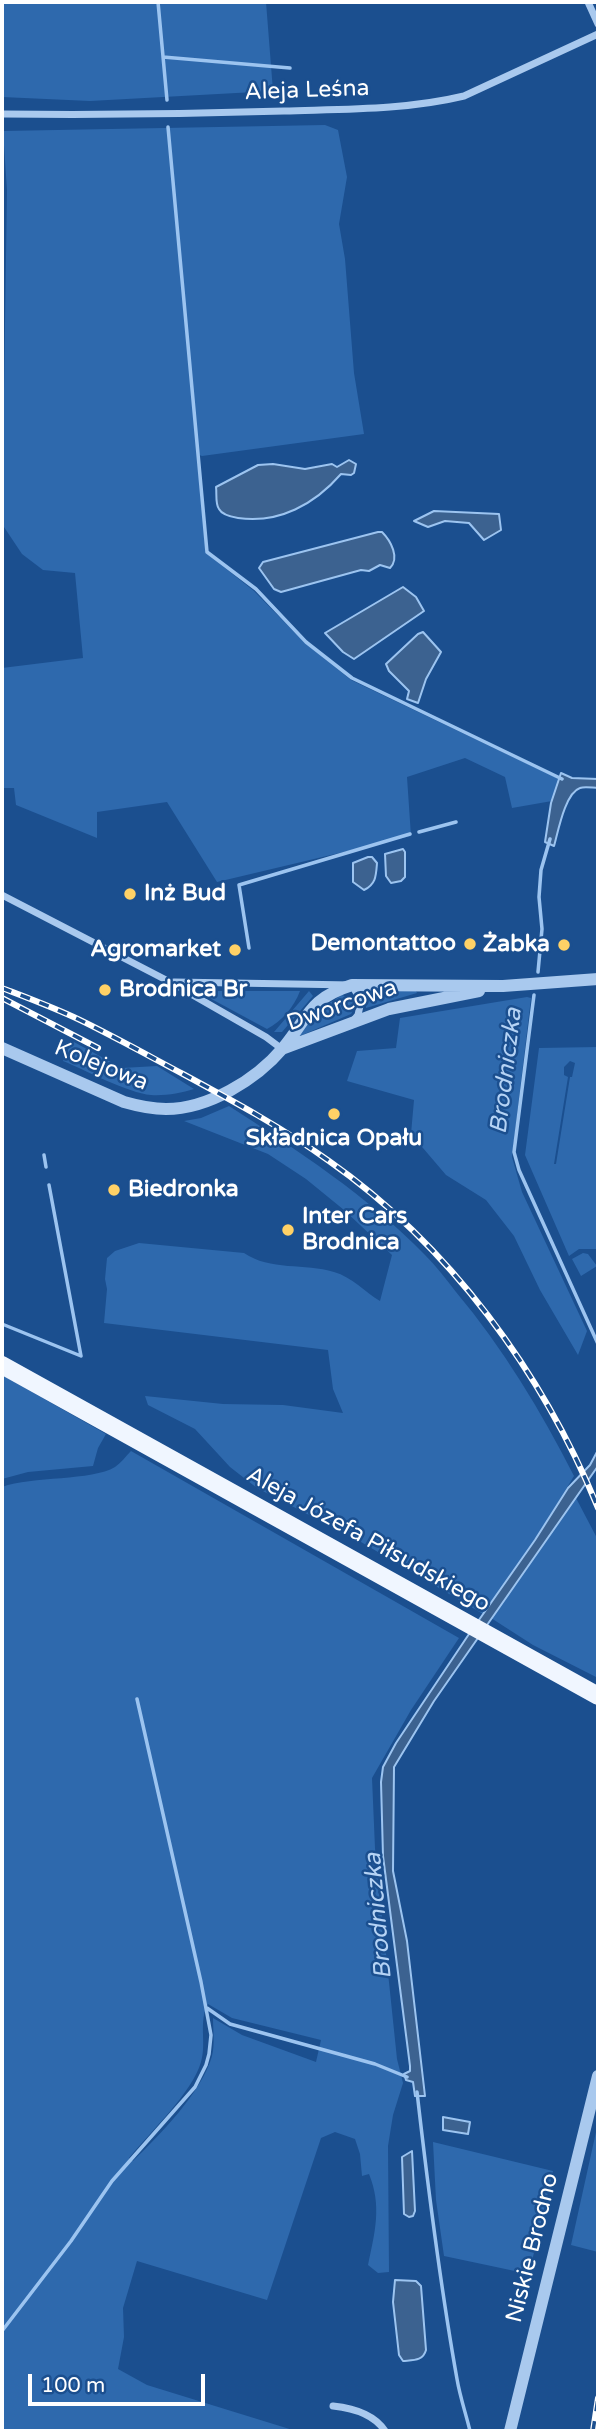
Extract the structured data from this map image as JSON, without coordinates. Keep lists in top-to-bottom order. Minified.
{"streets":{"main road":["Aleja Józefa Piłsudskiego"],"street":["Aleja Leśna","Dworcowa","Kolejowa","Niskie Brodno"]},"crossings":[["Dworcowa","Kolejowa"]],"water":["Brodniczka"],"places":["Inż Bud","Demontattoo","Żabka","Agromarket","Brodnica Br","Składnica Opału","Biedronka","Inter Cars Brodnica"],"scale_bar":"100 m"}
